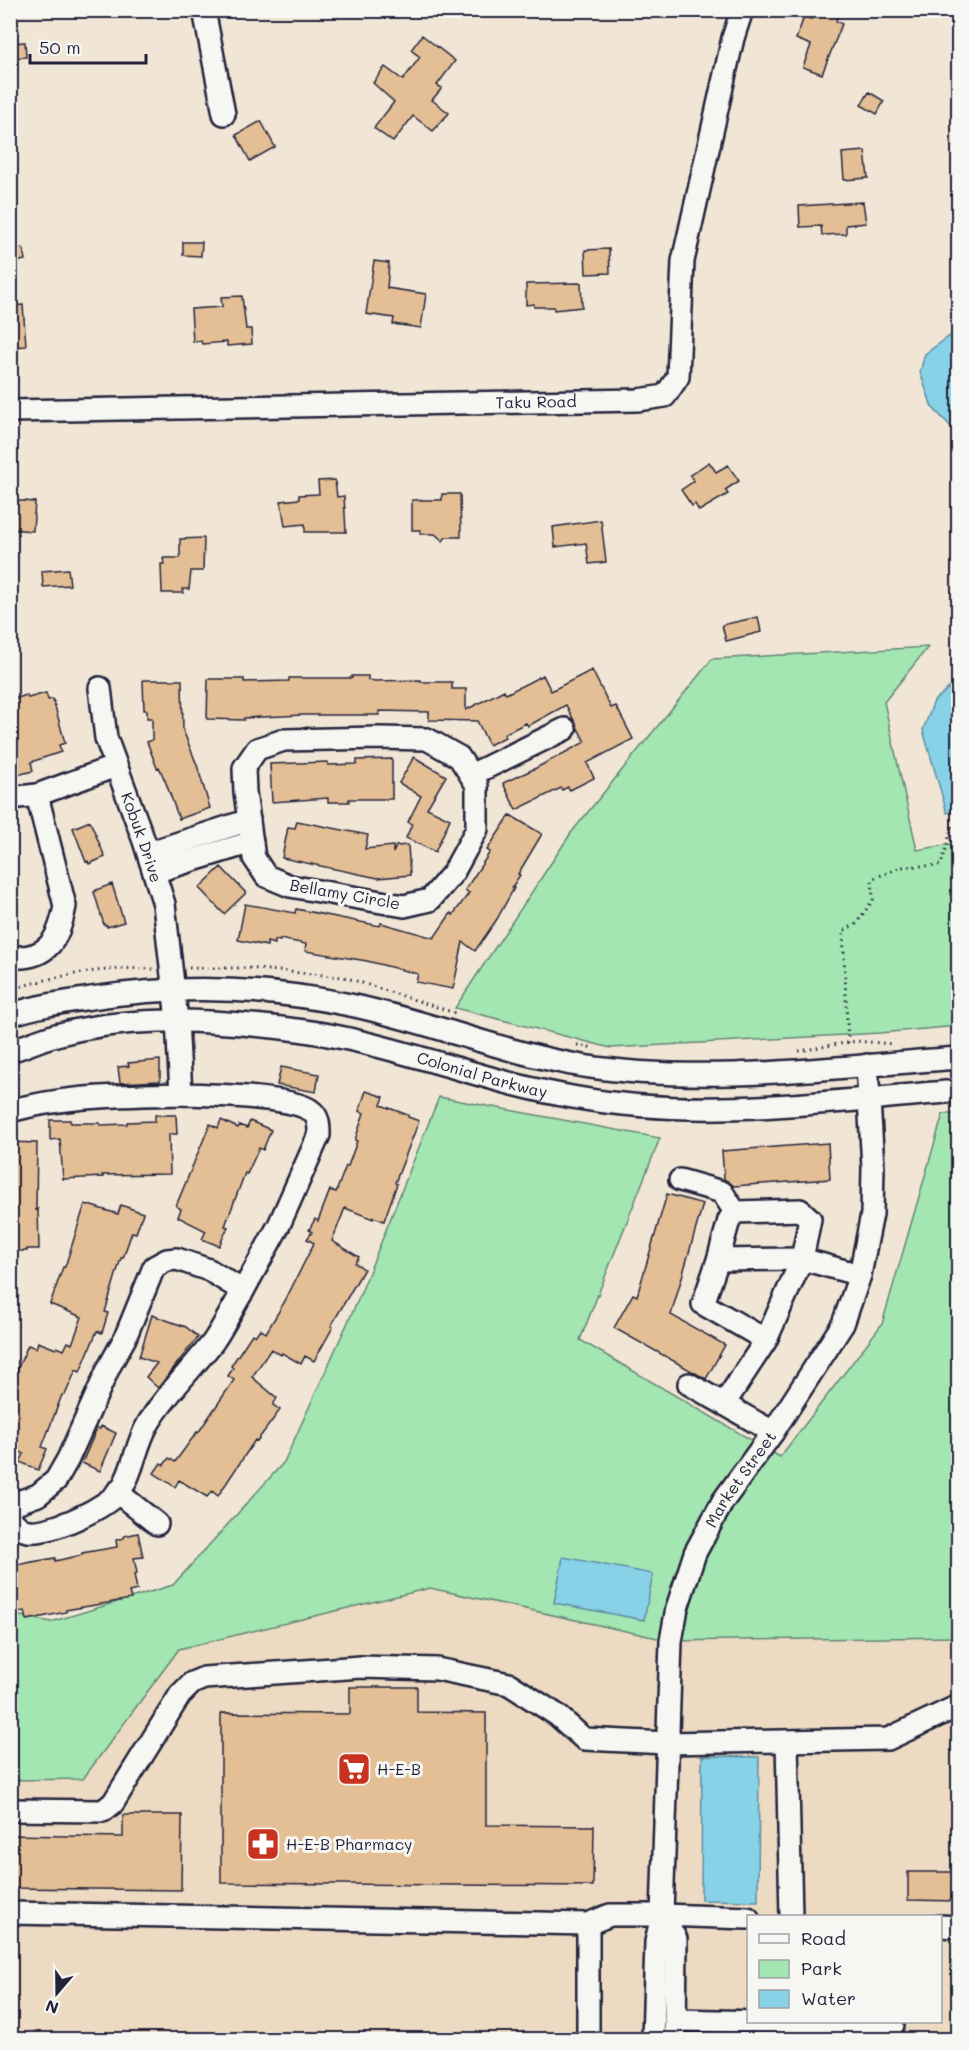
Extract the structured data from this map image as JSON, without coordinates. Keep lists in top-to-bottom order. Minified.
{"streets":{"street":["Taku Road","Kobuk Drive","Bellamy Circle","Colonial Parkway","Market Street"]},"crossings":[["Kobuk Drive","Colonial Parkway"],["Colonial Parkway","Market Street"]],"places":{"supermarket":["H-E-B"],"pharmacy":["H-E-B Pharmacy"]},"legend":["Road","Park","Water"],"scale_bar":"50 m","north":"bottom"}
